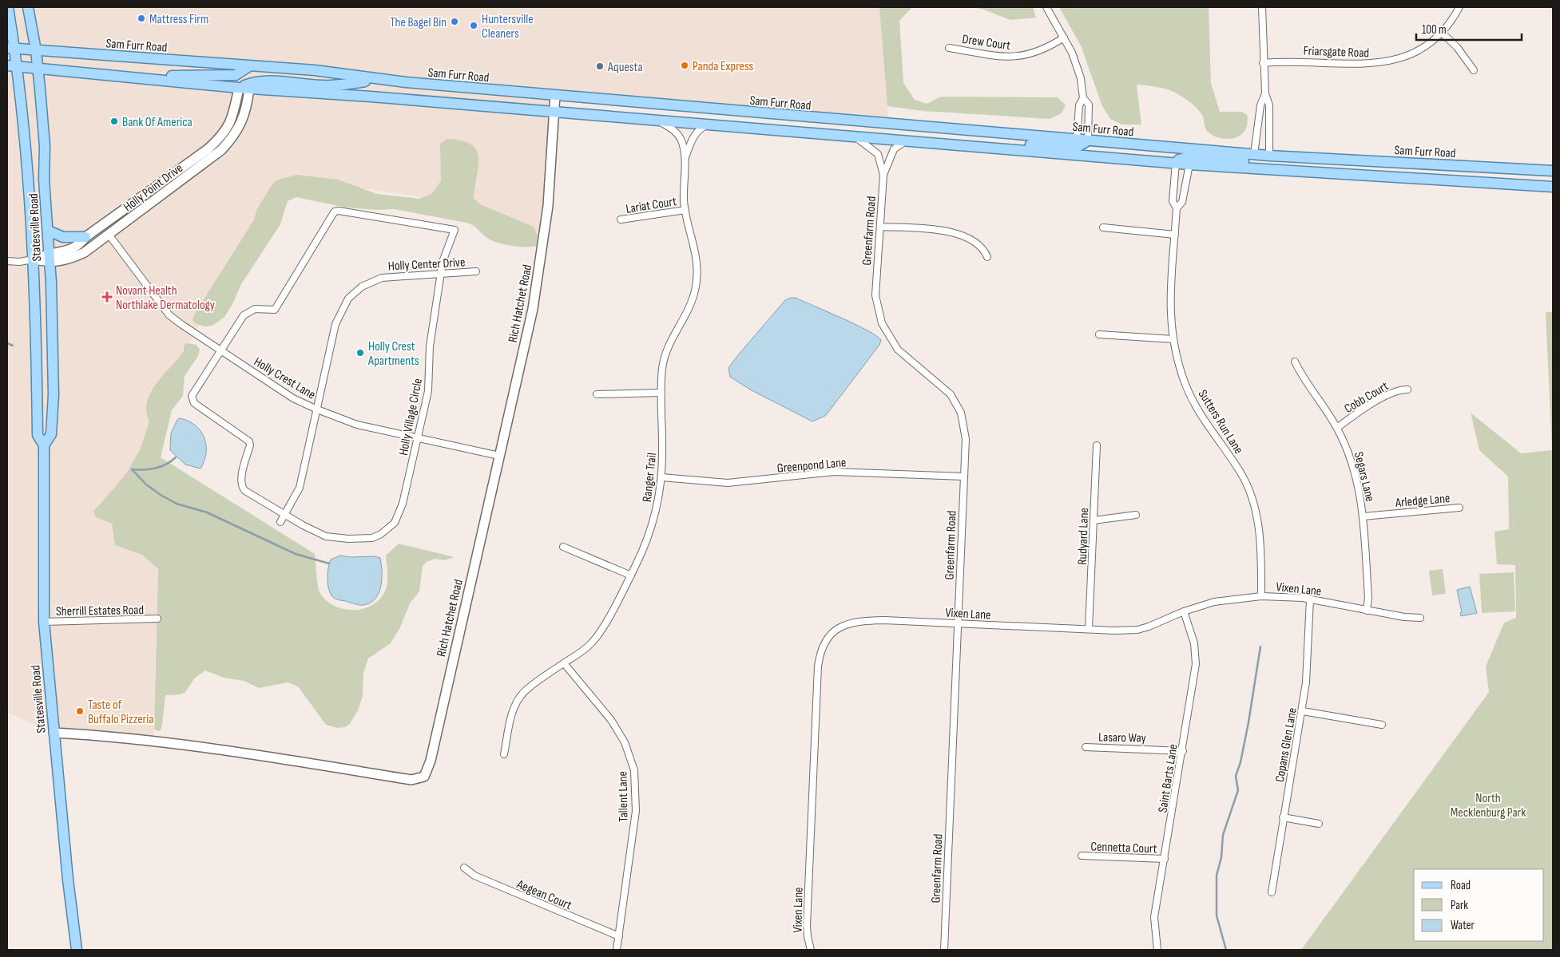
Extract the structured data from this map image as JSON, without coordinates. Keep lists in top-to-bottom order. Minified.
{"streets":{"main road":["Sam Furr Road","Statesville Road"],"street":["Drew Court","Friarsgate Road","Holly Point Drive","Lariat Court","Greenfarm Road","Holly Center Drive","Rich Hatchet Road","Holly Crest Lane","Cobb Court","Holly Village Circle","Sutters Run Lane","Greenpond Lane","Segars Lane","Ranger Trail","Arledge Lane","Rudyard Lane","Vixen Lane","Sherrill Estates Road","Lasaro Way","Copans Glen Lane","Saint Barts Lane","Tallent Lane","Cennetta Court","Aegean Court"]},"crossings":[["Sam Furr Road","Statesville Road"],["Sam Furr Road","Rich Hatchet Road"],["Holly Point Drive","Statesville Road"],["Holly Point Drive","Holly Crest Lane"],["Lariat Court","Ranger Trail"],["Statesville Road","Rich Hatchet Road"],["Statesville Road","Sherrill Estates Road"],["Greenfarm Road","Greenpond Lane"],["Greenfarm Road","Vixen Lane"],["Holly Center Drive","Holly Crest Lane"],["Holly Center Drive","Holly Village Circle"],["Rich Hatchet Road","Holly Crest Lane"],["Holly Crest Lane","Holly Village Circle"],["Cobb Court","Segars Lane"],["Sutters Run Lane","Vixen Lane"],["Greenpond Lane","Ranger Trail"],["Segars Lane","Arledge Lane"],["Segars Lane","Vixen Lane"],["Ranger Trail","Tallent Lane"],["Rudyard Lane","Vixen Lane"],["Vixen Lane","Copans Glen Lane"],["Vixen Lane","Saint Barts Lane"],["Lasaro Way","Saint Barts Lane"],["Saint Barts Lane","Cennetta Court"],["Tallent Lane","Aegean Court"]],"parks":["North Mecklenburg Park"],"places":{"other":["Mattress Firm","The Bagel Bin","Huntersville Cleaners","Panda Express","Aquesta","Bank Of America","Holly Crest Apartments","Taste of Buffalo Pizzeria"],"health":["Novant Health Northlake Dermatology"]},"legend":["Road","Park","Water"],"scale_bar":"100 m"}
